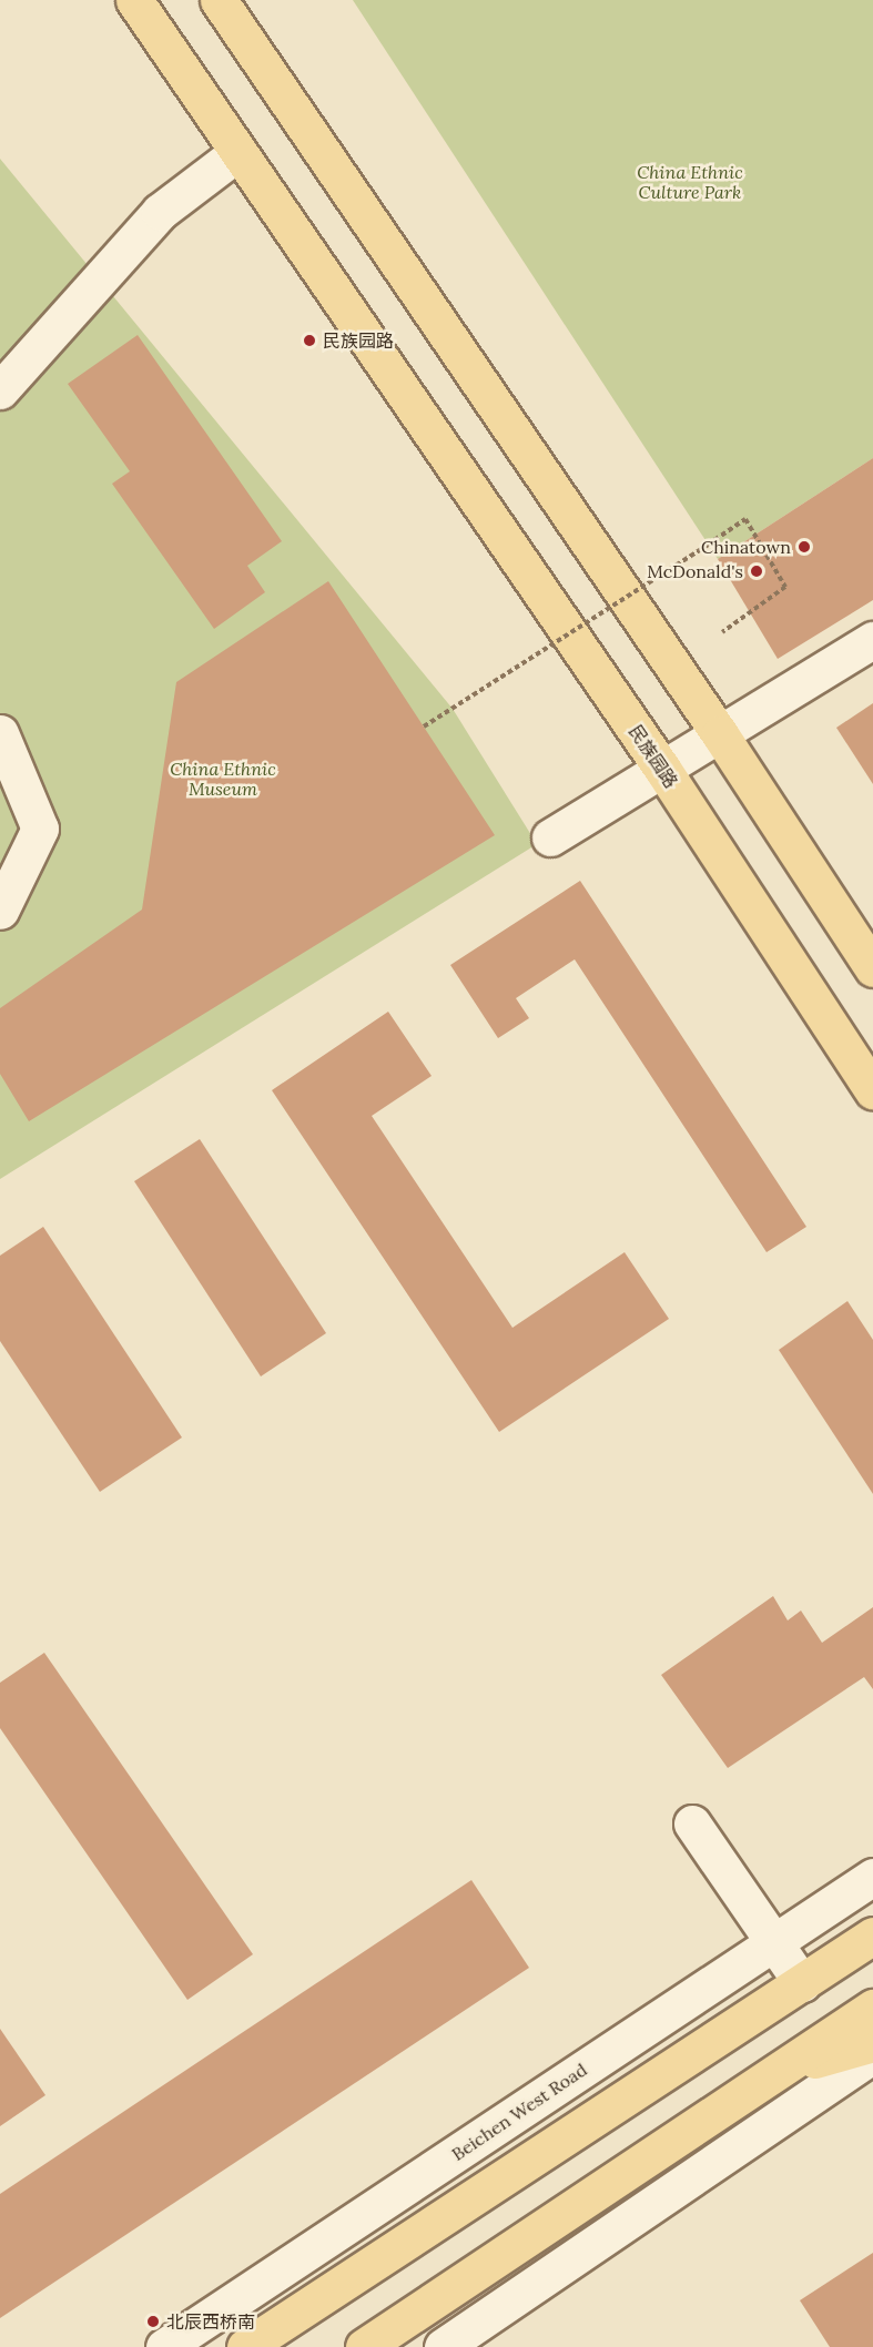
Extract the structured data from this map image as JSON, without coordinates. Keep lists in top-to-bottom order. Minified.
{"streets":{"main road":["民族园路"],"street":["Beichen West Road"]},"parks":["China Ethnic Culture Park","China Ethnic Museum"],"places":["民族园路","Chinatown","McDonald's","北辰西桥南"]}
